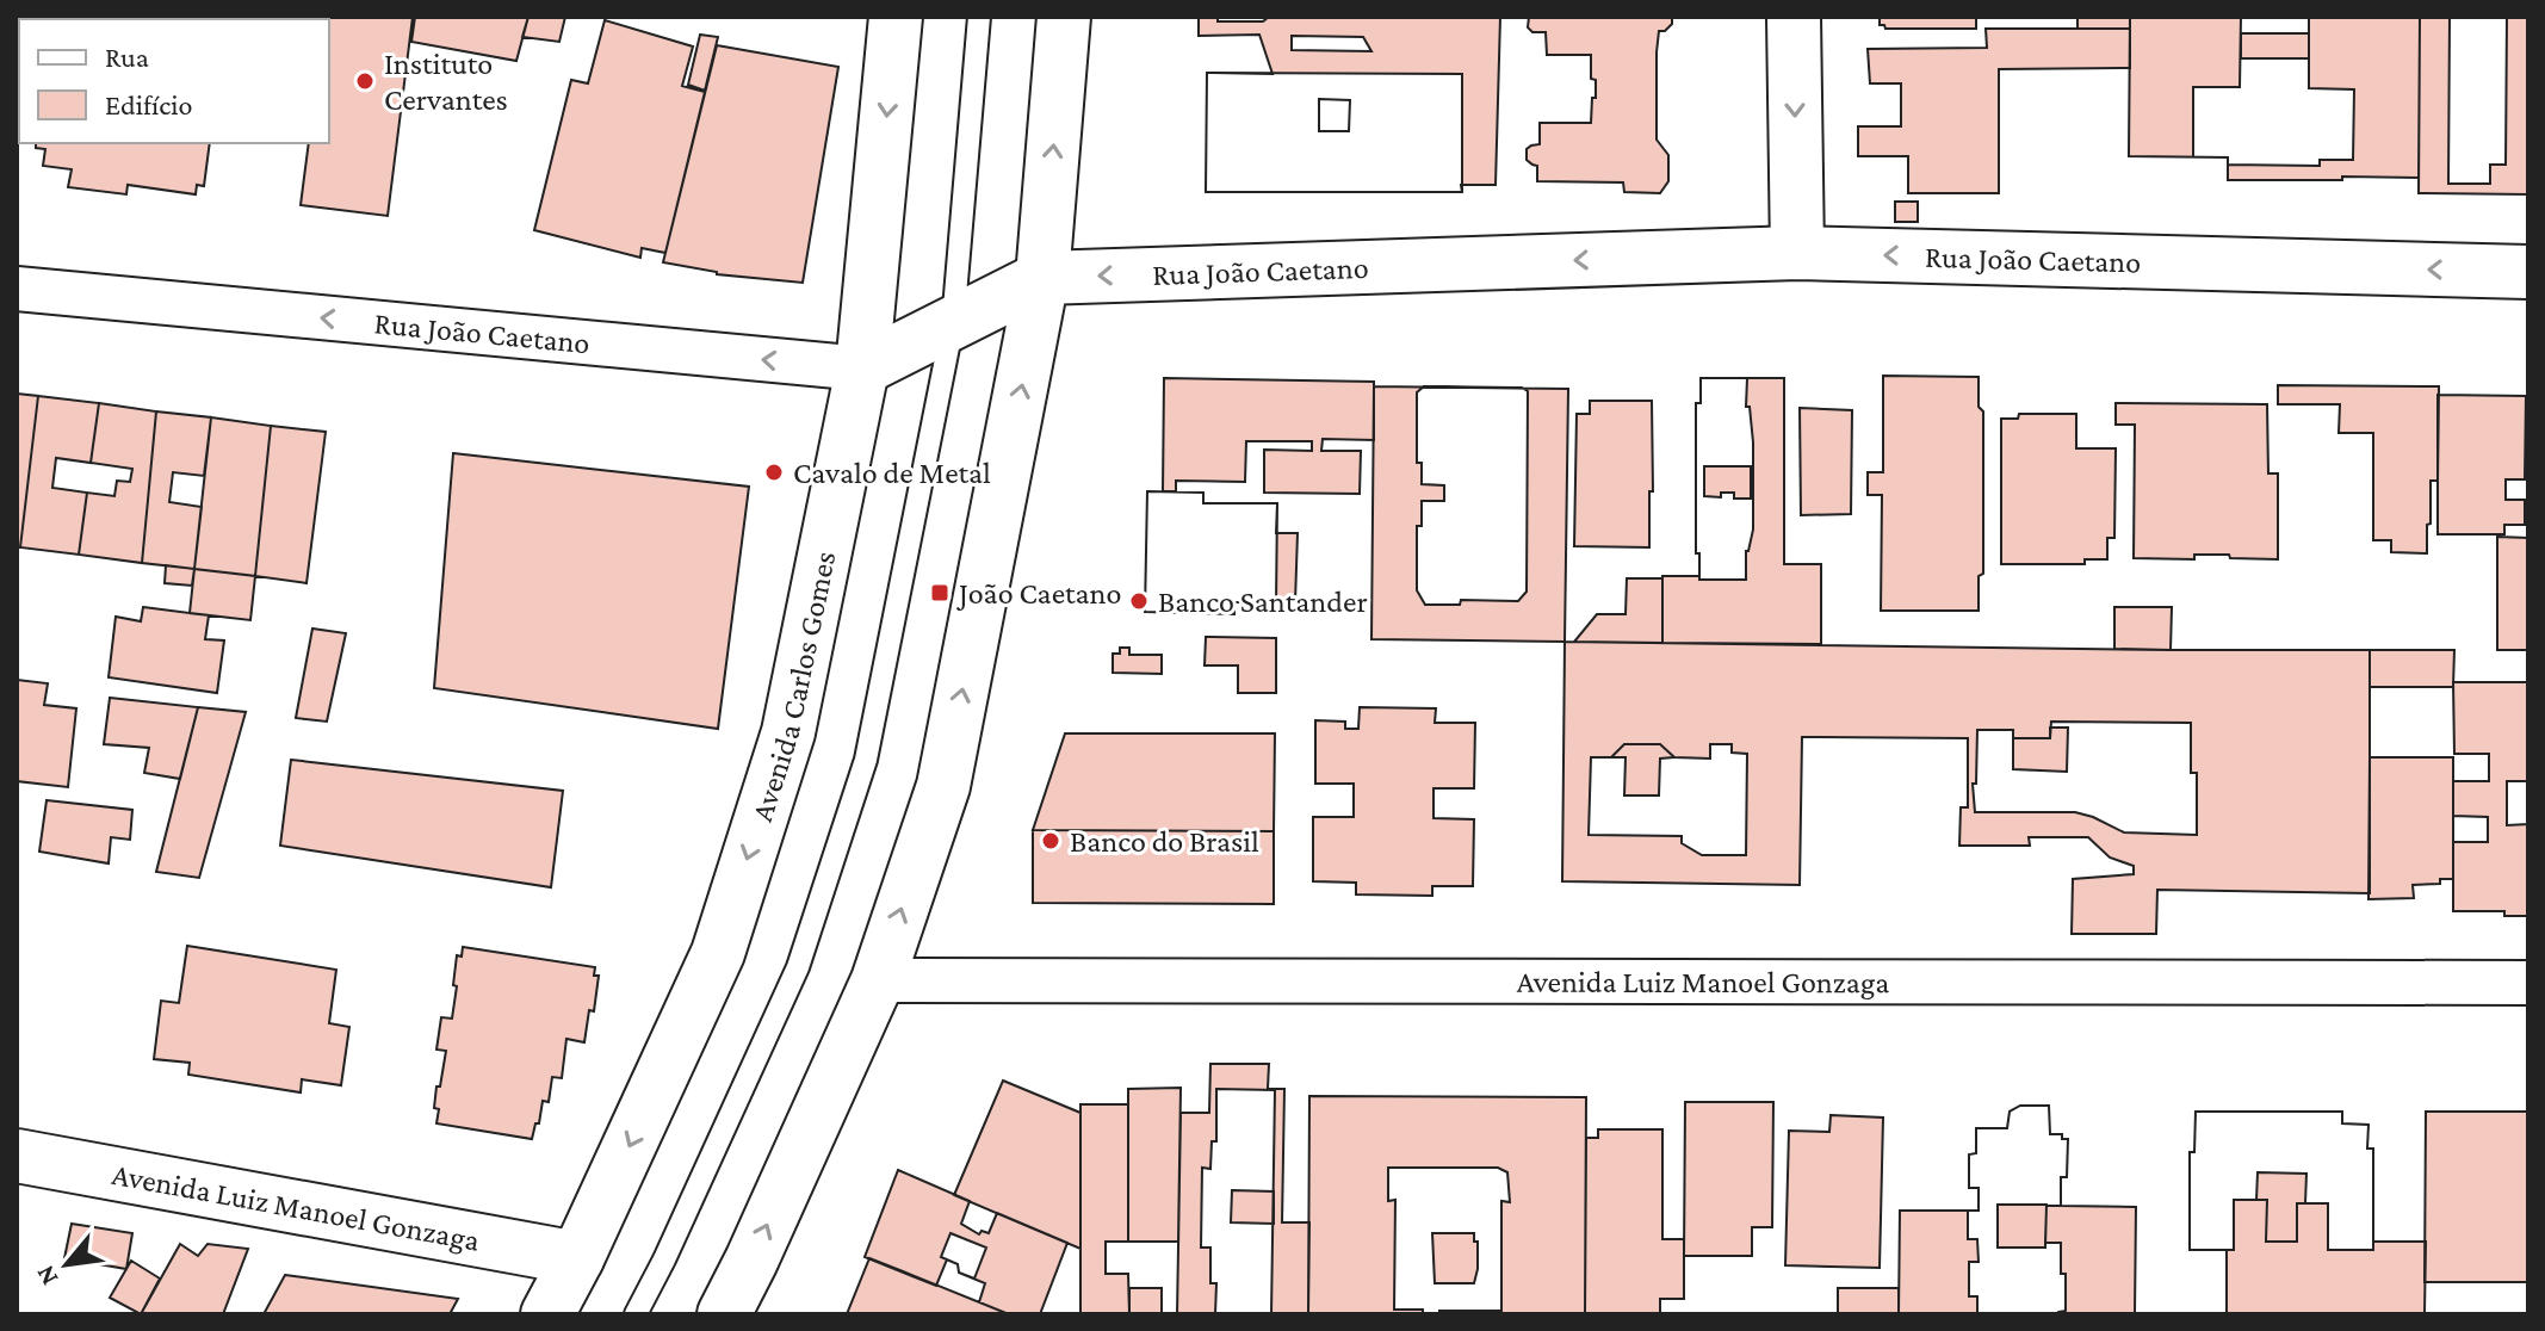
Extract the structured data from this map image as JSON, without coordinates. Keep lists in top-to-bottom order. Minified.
{"streets":{"main road":["Rua João Caetano","Avenida Carlos Gomes","Avenida Luiz Manoel Gonzaga"]},"crossings":[["Rua João Caetano","Avenida Carlos Gomes"],["Avenida Carlos Gomes","Avenida Luiz Manoel Gonzaga"]],"one_way":["Rua João Caetano"],"places":{"other":["Instituto Cervantes","Cavalo de Metal","Banco Santander","Banco do Brasil"],"transit":["João Caetano"]},"legend":["Rua","Edifício"],"north":"bottom left"}
